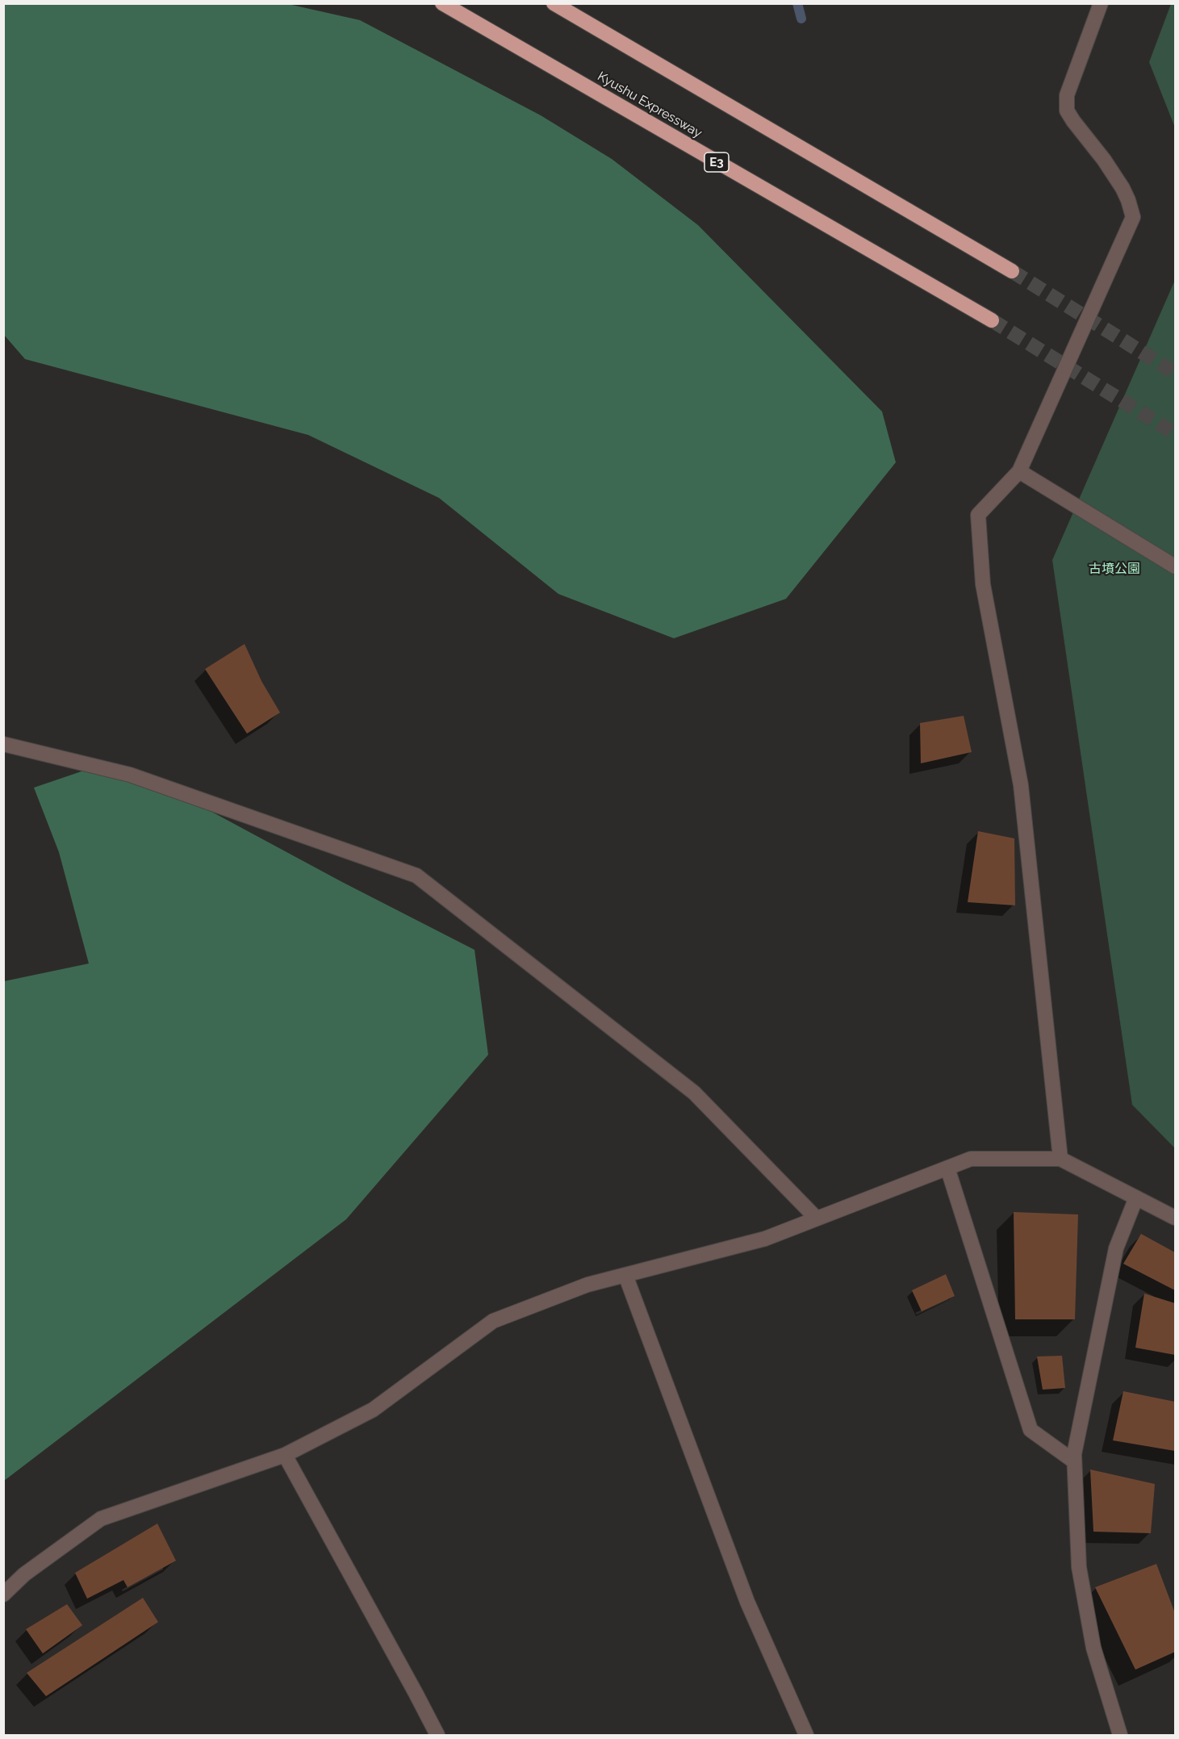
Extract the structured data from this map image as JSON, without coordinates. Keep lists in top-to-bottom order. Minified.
{"streets":{"highway":["Kyushu Expressway","E3"]},"parks":["古墳公園"]}
